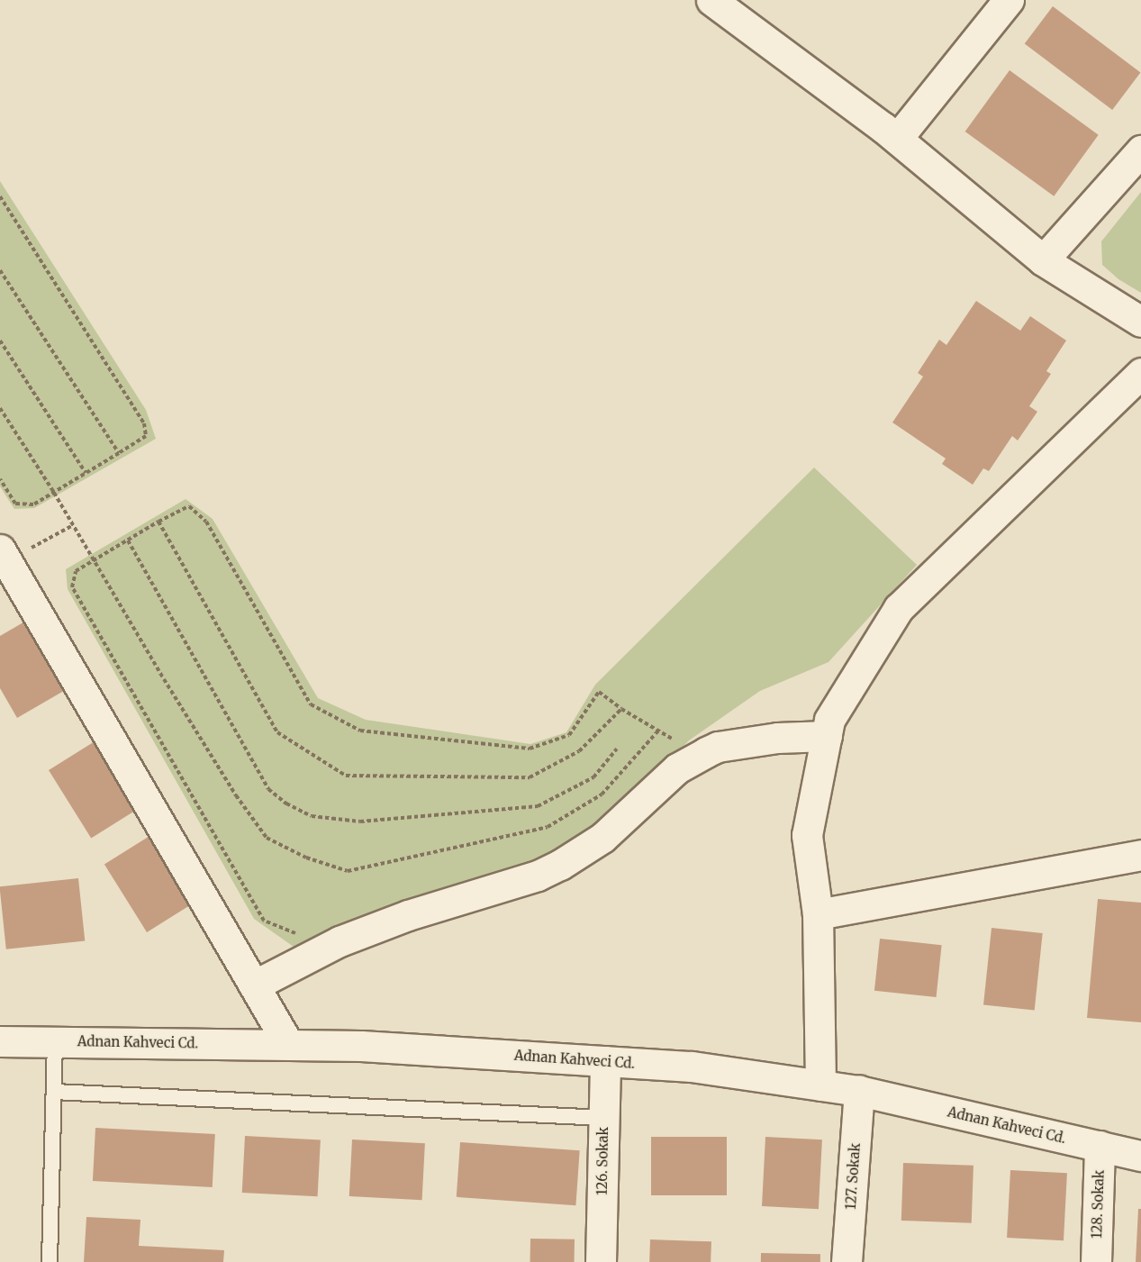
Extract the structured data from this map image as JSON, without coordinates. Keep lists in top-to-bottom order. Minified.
{"streets":{"street":["Adnan Kahveci Cd.","126. Sokak","127. Sokak","128. Sokak"]},"crossings":[["Adnan Kahveci Cd.","126. Sokak"],["Adnan Kahveci Cd.","127. Sokak"],["Adnan Kahveci Cd.","128. Sokak"]]}
